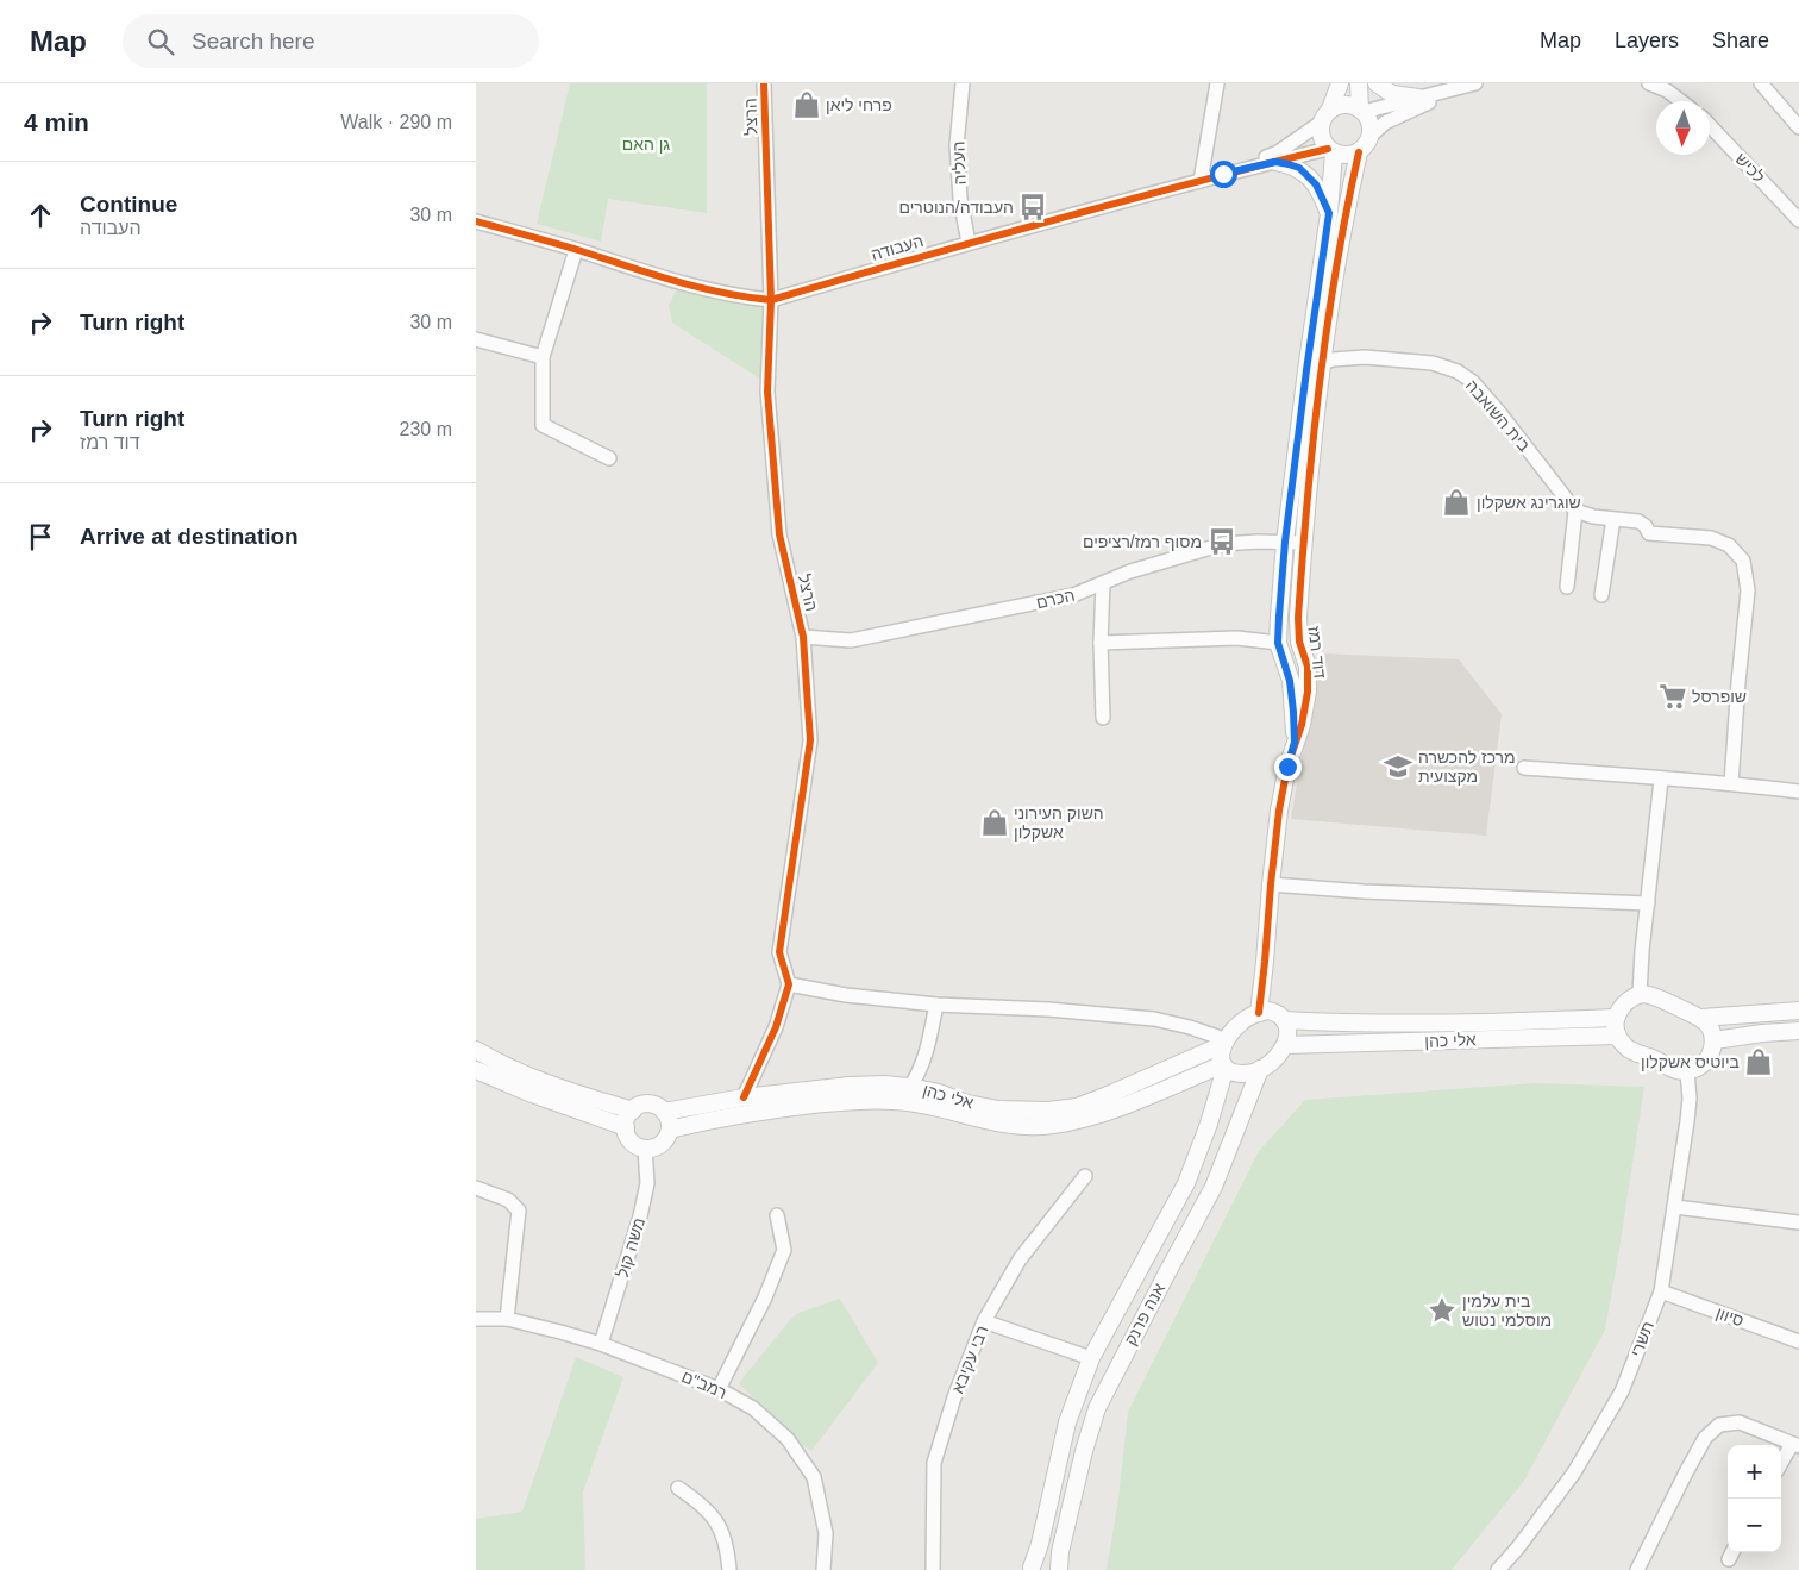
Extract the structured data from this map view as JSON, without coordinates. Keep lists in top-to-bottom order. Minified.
{"streets":{"street":["הרצל","העליה","לכיש","העבודה","בית השואבה","הכרם","דוד רמז","אלי כהן","משה קול","אנה פרנק","סיוון","תשרי","רבי עקיבא","רמב\"ם"]},"crossings":[["הרצל","העבודה"],["הרצל","הכרם"],["העליה","העבודה"],["העבודה","דוד רמז"],["בית השואבה","דוד רמז"],["הכרם","דוד רמז"],["דוד רמז","אלי כהן"],["דוד רמז","אנה פרנק"],["אלי כהן","משה קול"],["אלי כהן","אנה פרנק"],["אלי כהן","תשרי"],["משה קול","רמב\"ם"],["סיוון","תשרי"]],"parks":["גן האם"],"places":{"shop":["פרחי ליאן","שוגרינג אשקלון","השוק העירוני אשקלון","ביוטיס אשקלון"],"bus stop":["העבודה/הנוטרים","מסוף רמז/רציפים"],"supermarket":["שופרסל"],"school or university":["מרכז להכשרה מקצועית"],"place":["בית עלמין מוסלמי נטוש"]},"north":"bottom","page":{"header":"Map","search":"Search here","nav":["Map","Layers","Share"],"heading":["4 min","Walk · 290 m"],"list":[["Continue","העבודה","30 m"],["Turn right","30 m"],["Turn right","דוד רמז","230 m"],"Arrive at destination"],"map_buttons":["+","−"]}}
